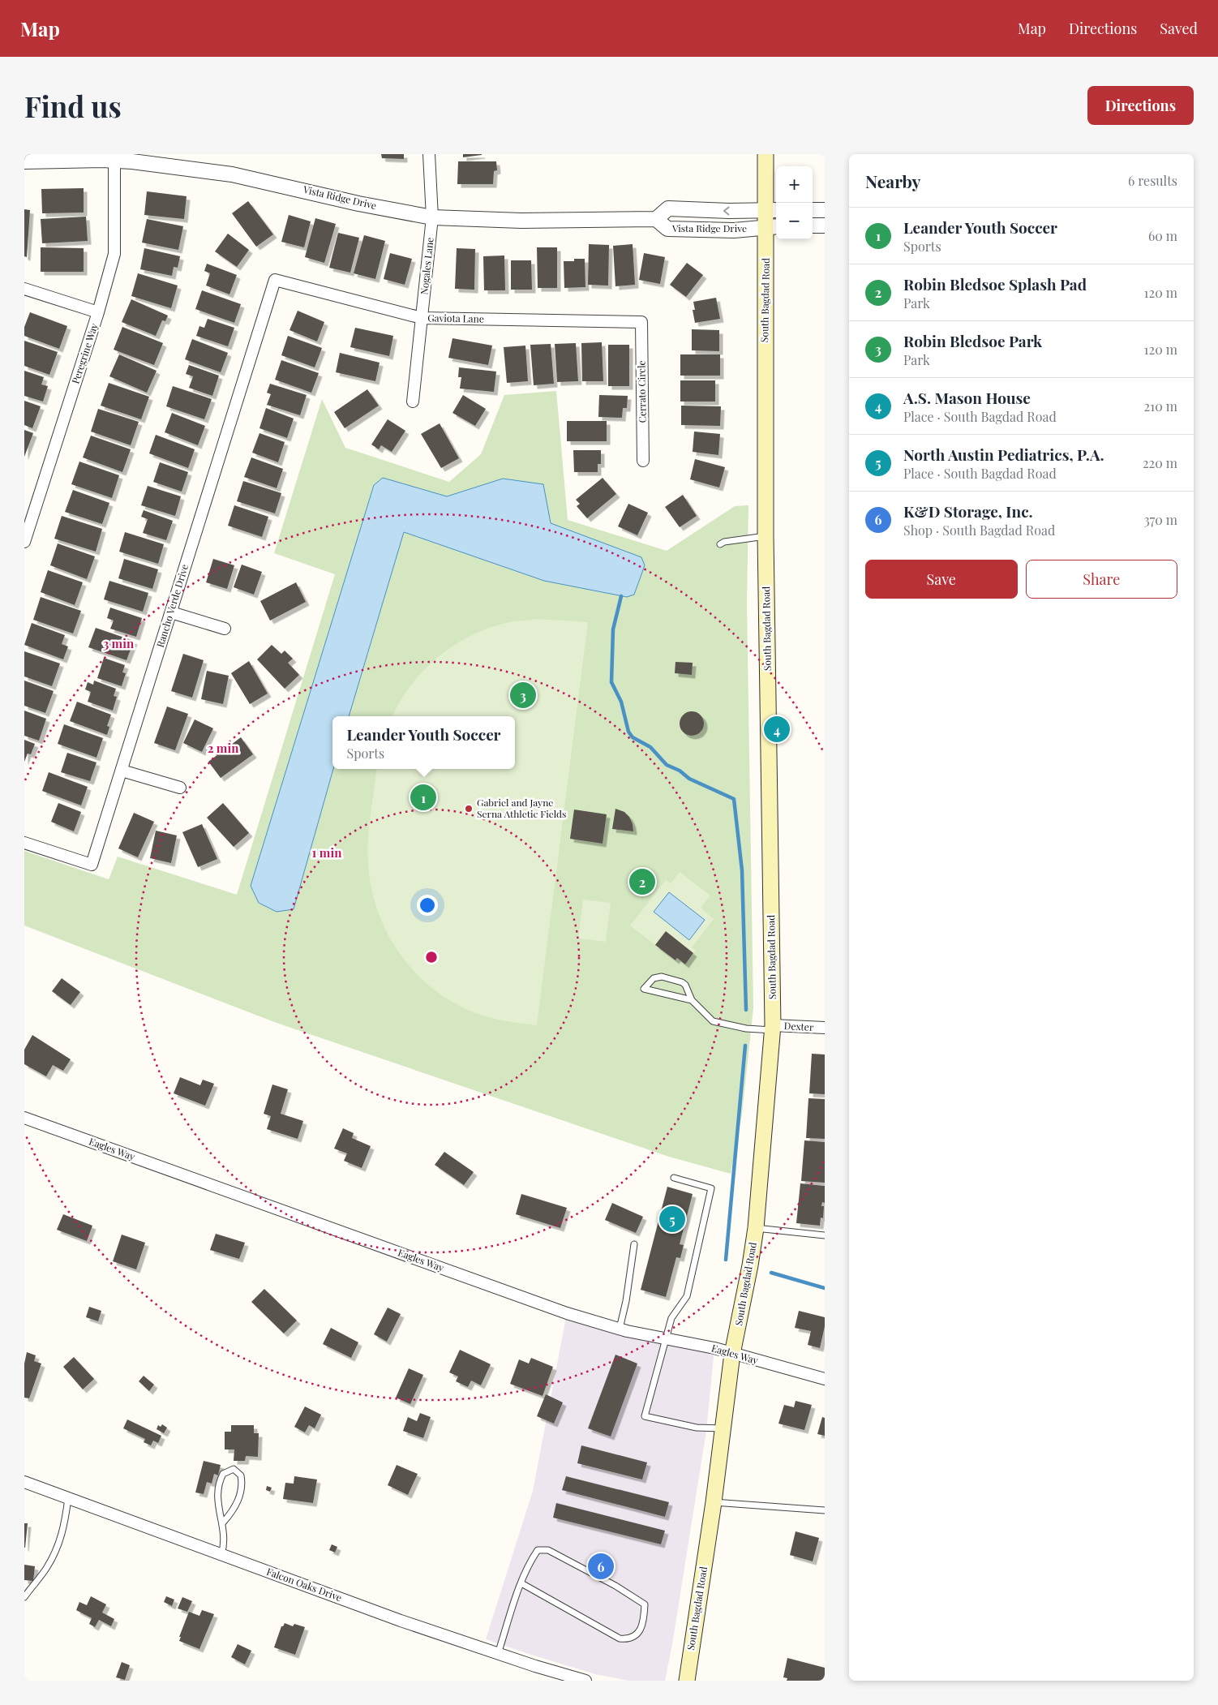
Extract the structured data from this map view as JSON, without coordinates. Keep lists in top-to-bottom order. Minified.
{"streets":{"main road":["South Bagdad Road"],"street":["Vista Ridge Drive","Nogales Lane","Gaviota Lane","Peregrine Way","Cerrato Circle","Rancho Verde Drive","Dexter","Eagles Way","Falcon Oaks Drive"]},"crossings":[["Vista Ridge Drive","Nogales Lane"],["Vista Ridge Drive","South Bagdad Road"],["Vista Ridge Drive","Peregrine Way"],["Nogales Lane","Gaviota Lane"],["South Bagdad Road","Dexter"],["South Bagdad Road","Eagles Way"],["Gaviota Lane","Cerrato Circle"],["Gaviota Lane","Rancho Verde Drive"]],"places":["Gabriel and Jayne Serna Athletic Fields"],"page":{"header":"Map","nav":["Map","Directions","Saved"],"buttons":["Directions",["Save","Share"]],"title":"Find us","heading":["Nearby","6 results"],"map_buttons":["+","−"],"list":[{"mark":"1","name":"Leander Youth Soccer","note":"Sports","value":"60 m"},{"mark":"2","name":"Robin Bledsoe Splash Pad","note":"Park","value":"120 m"},{"mark":"3","name":"Robin Bledsoe Park","note":"Park","value":"120 m"},{"mark":"4","name":"A.S. Mason House","note":"Place · South Bagdad Road","value":"210 m"},{"mark":"5","name":"North Austin Pediatrics, P.A.","note":"Place · South Bagdad Road","value":"220 m"},{"mark":"6","name":"K&D Storage, Inc.","note":"Shop · South Bagdad Road","value":"370 m"}],"pins":["3","4","1","2","5","6"],"popup":["Leander Youth Soccer","Sports"]},"rings":["3 min","2 min","1 min"]}
